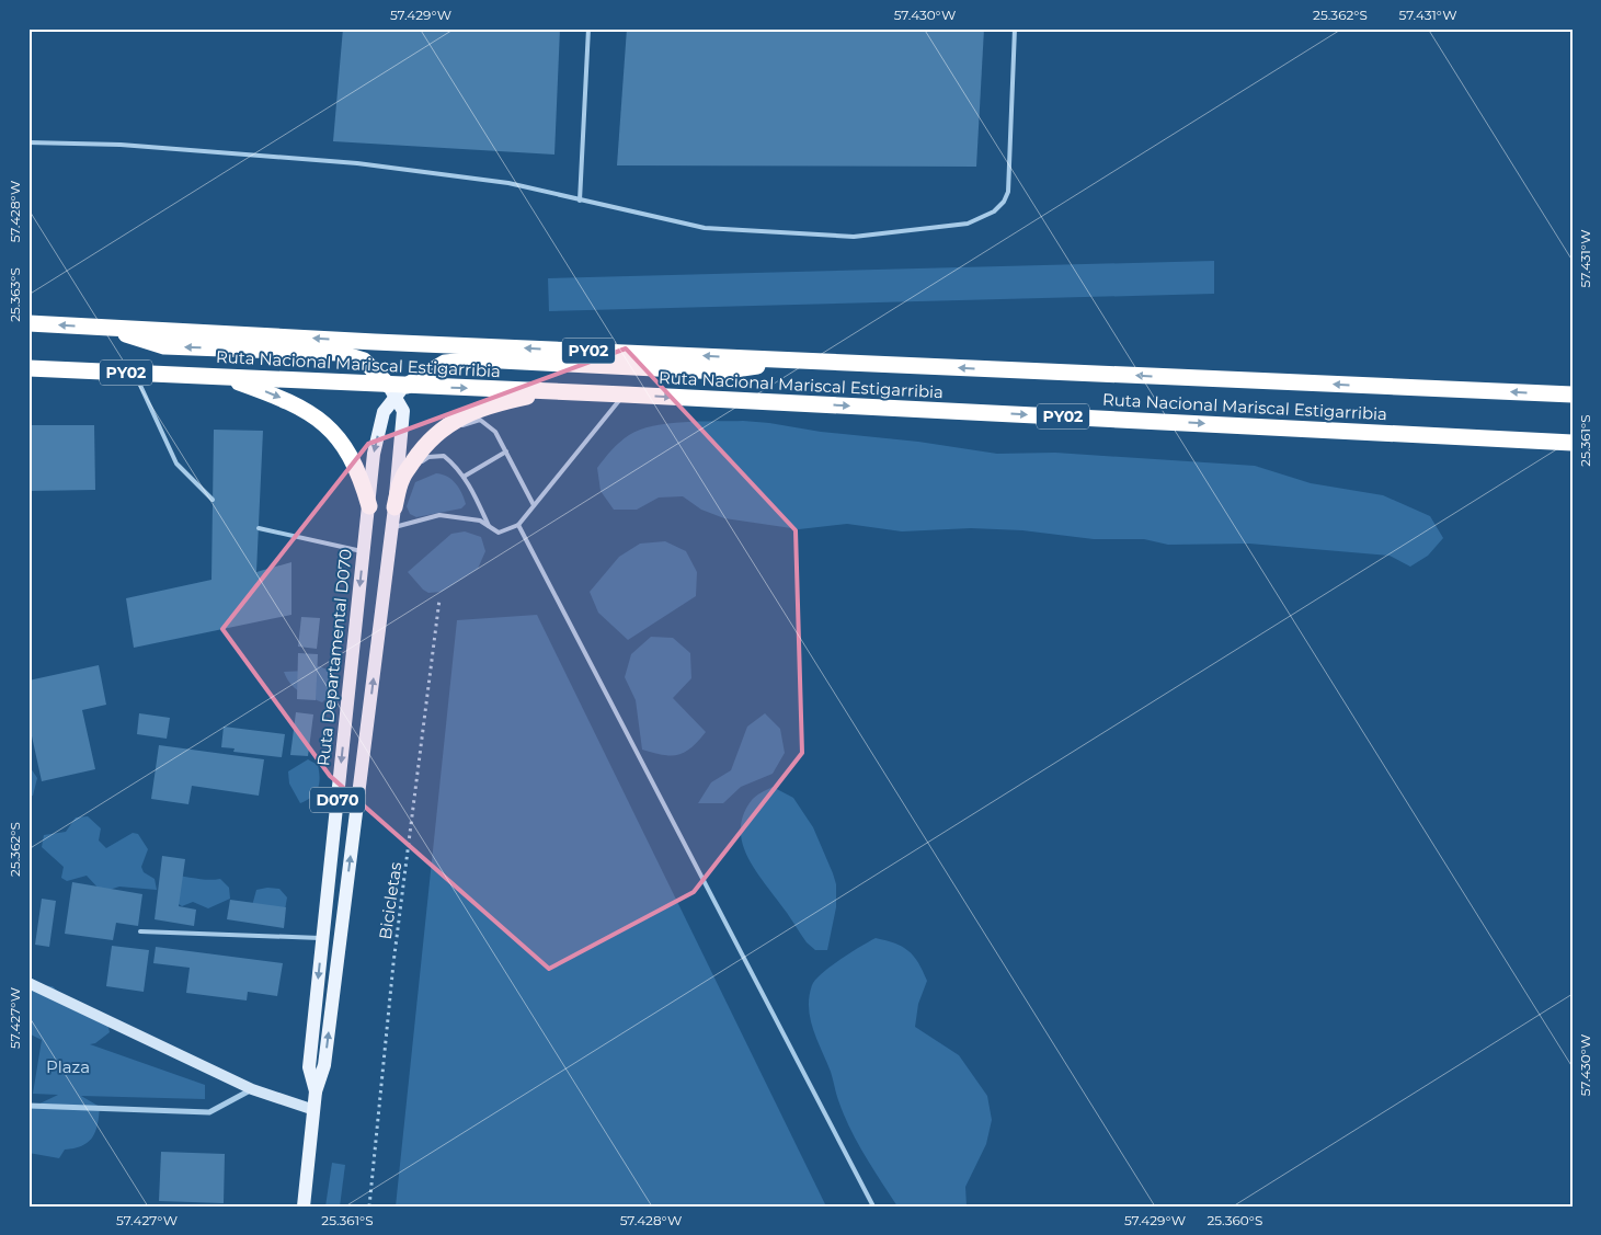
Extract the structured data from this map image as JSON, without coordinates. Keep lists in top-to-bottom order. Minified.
{"streets":{"highway":["PY02","Ruta Nacional Mariscal Estigarribia"],"main road":["Ruta Departamental D070","D070"],"path":["Bicicletas"]},"crossings":[["Ruta Nacional Mariscal Estigarribia","Ruta Departamental D070"],["Ruta Nacional Mariscal Estigarribia","D070"],["Ruta Departamental D070","D070"]],"parks":["Plaza"],"coordinates":["57.429°W","57.430°W","25.362°S","57.431°W","57.428°W","25.363°S","25.361°S","57.427°W","25.360°S"]}
